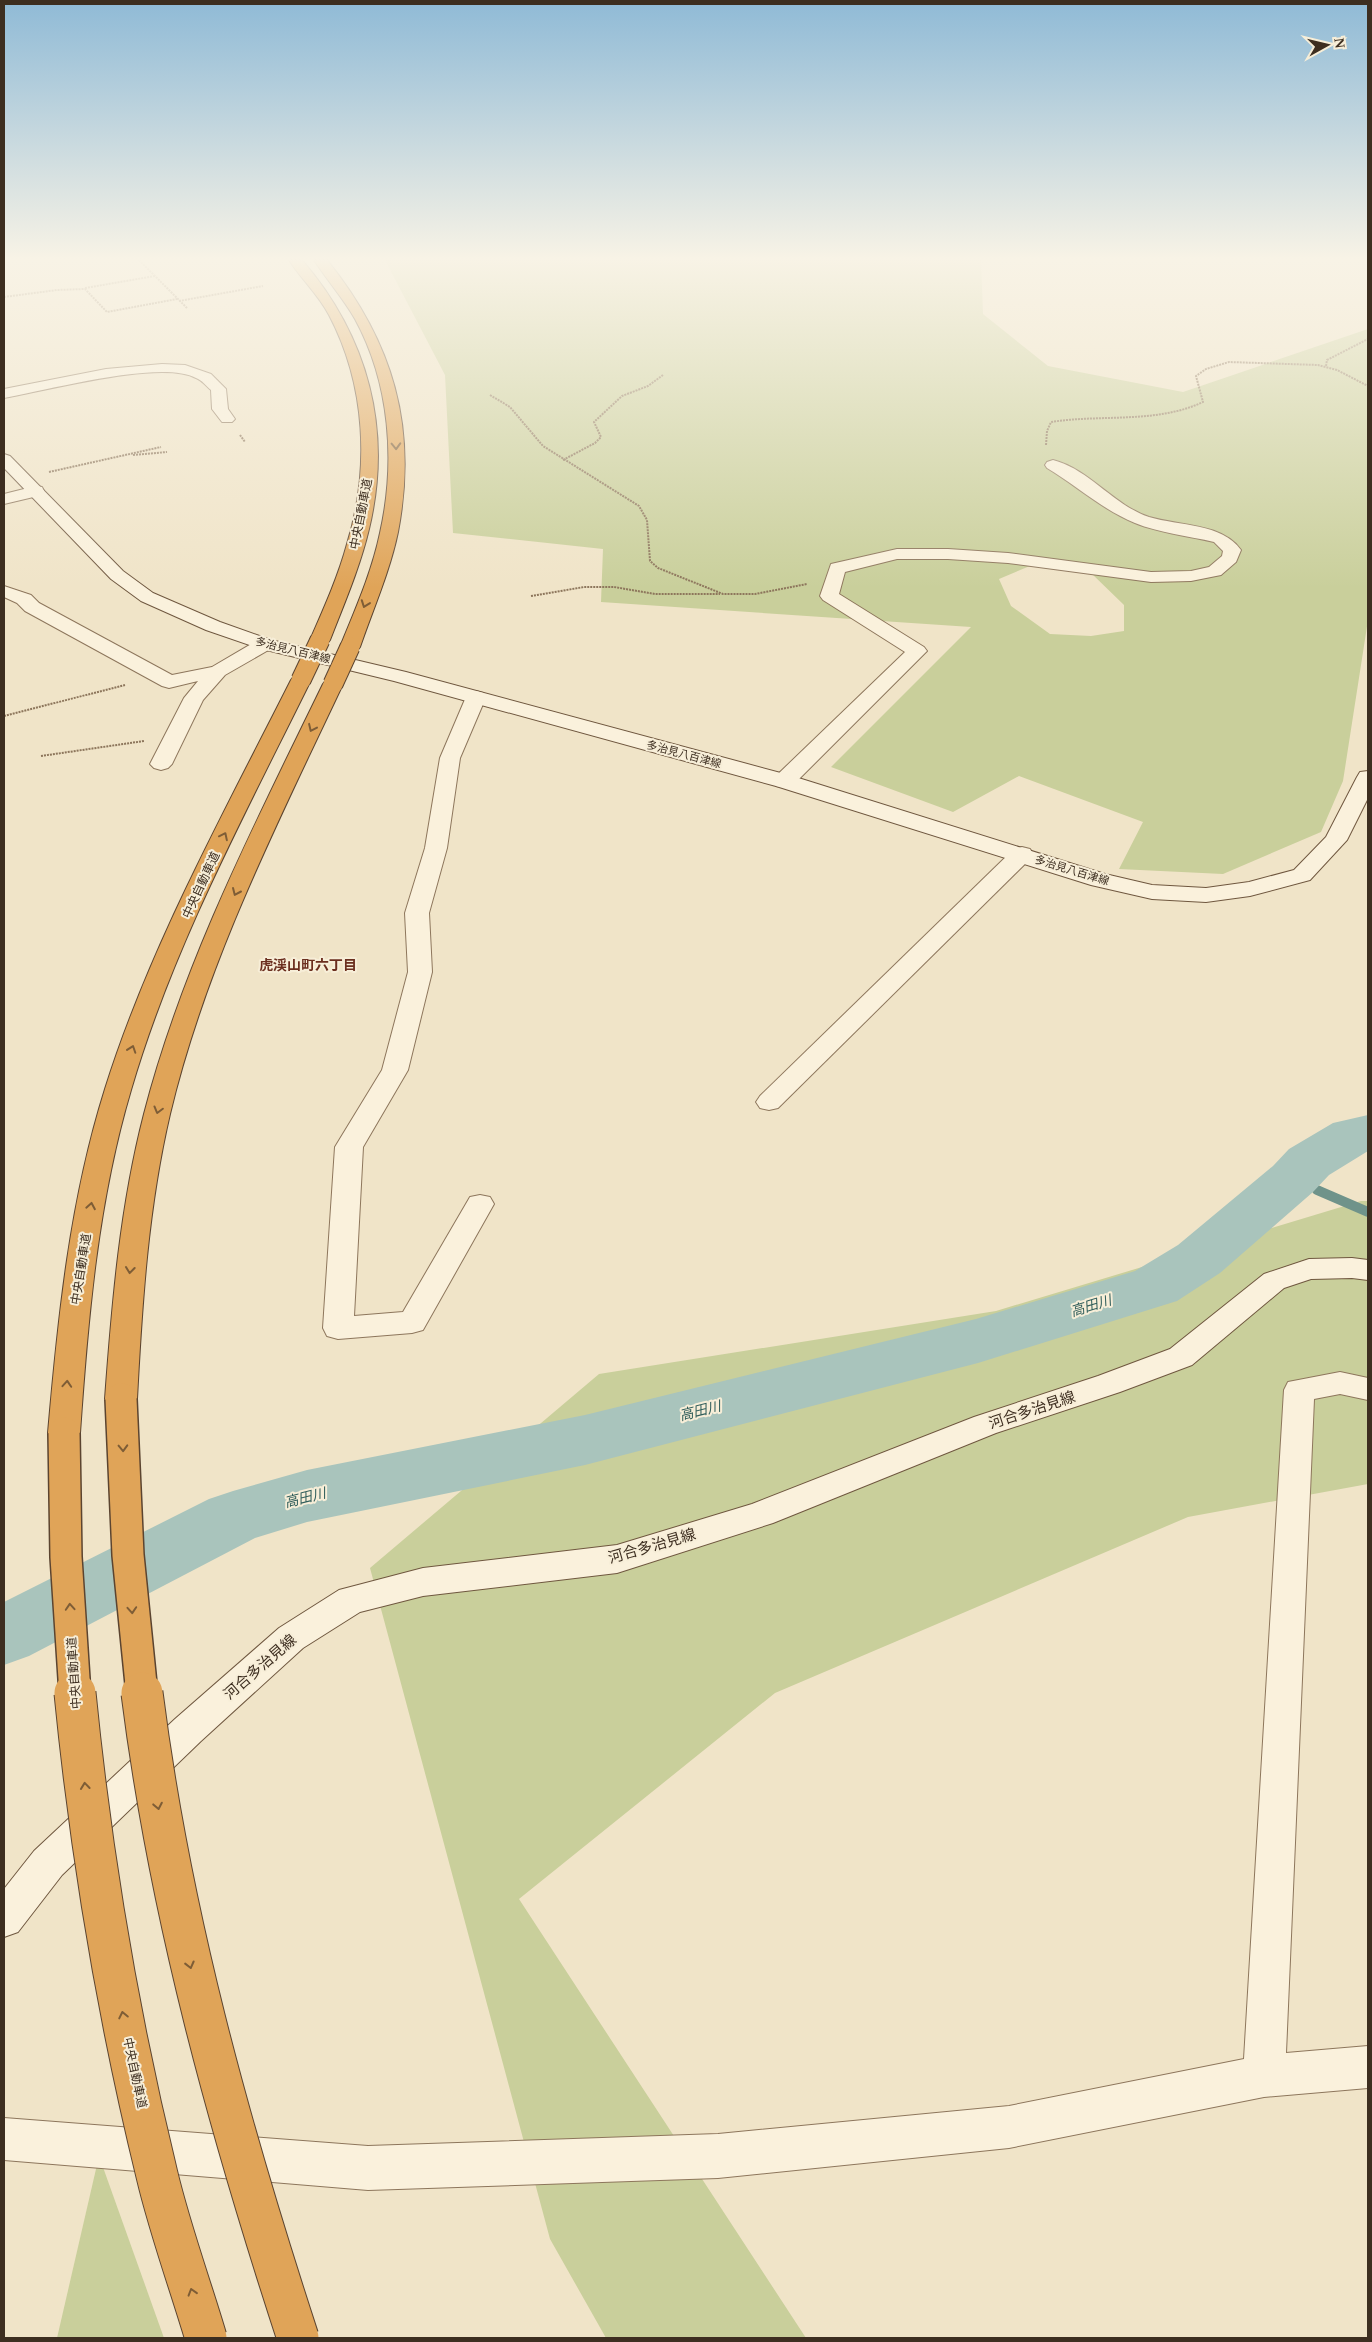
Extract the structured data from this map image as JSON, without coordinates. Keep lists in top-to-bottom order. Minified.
{"streets":{"highway":["中央自動車道"],"street":["多治見八百津線","河合多治見線"]},"districts":["虎渓山町六丁目"],"water":["高田川"],"north":"right"}
